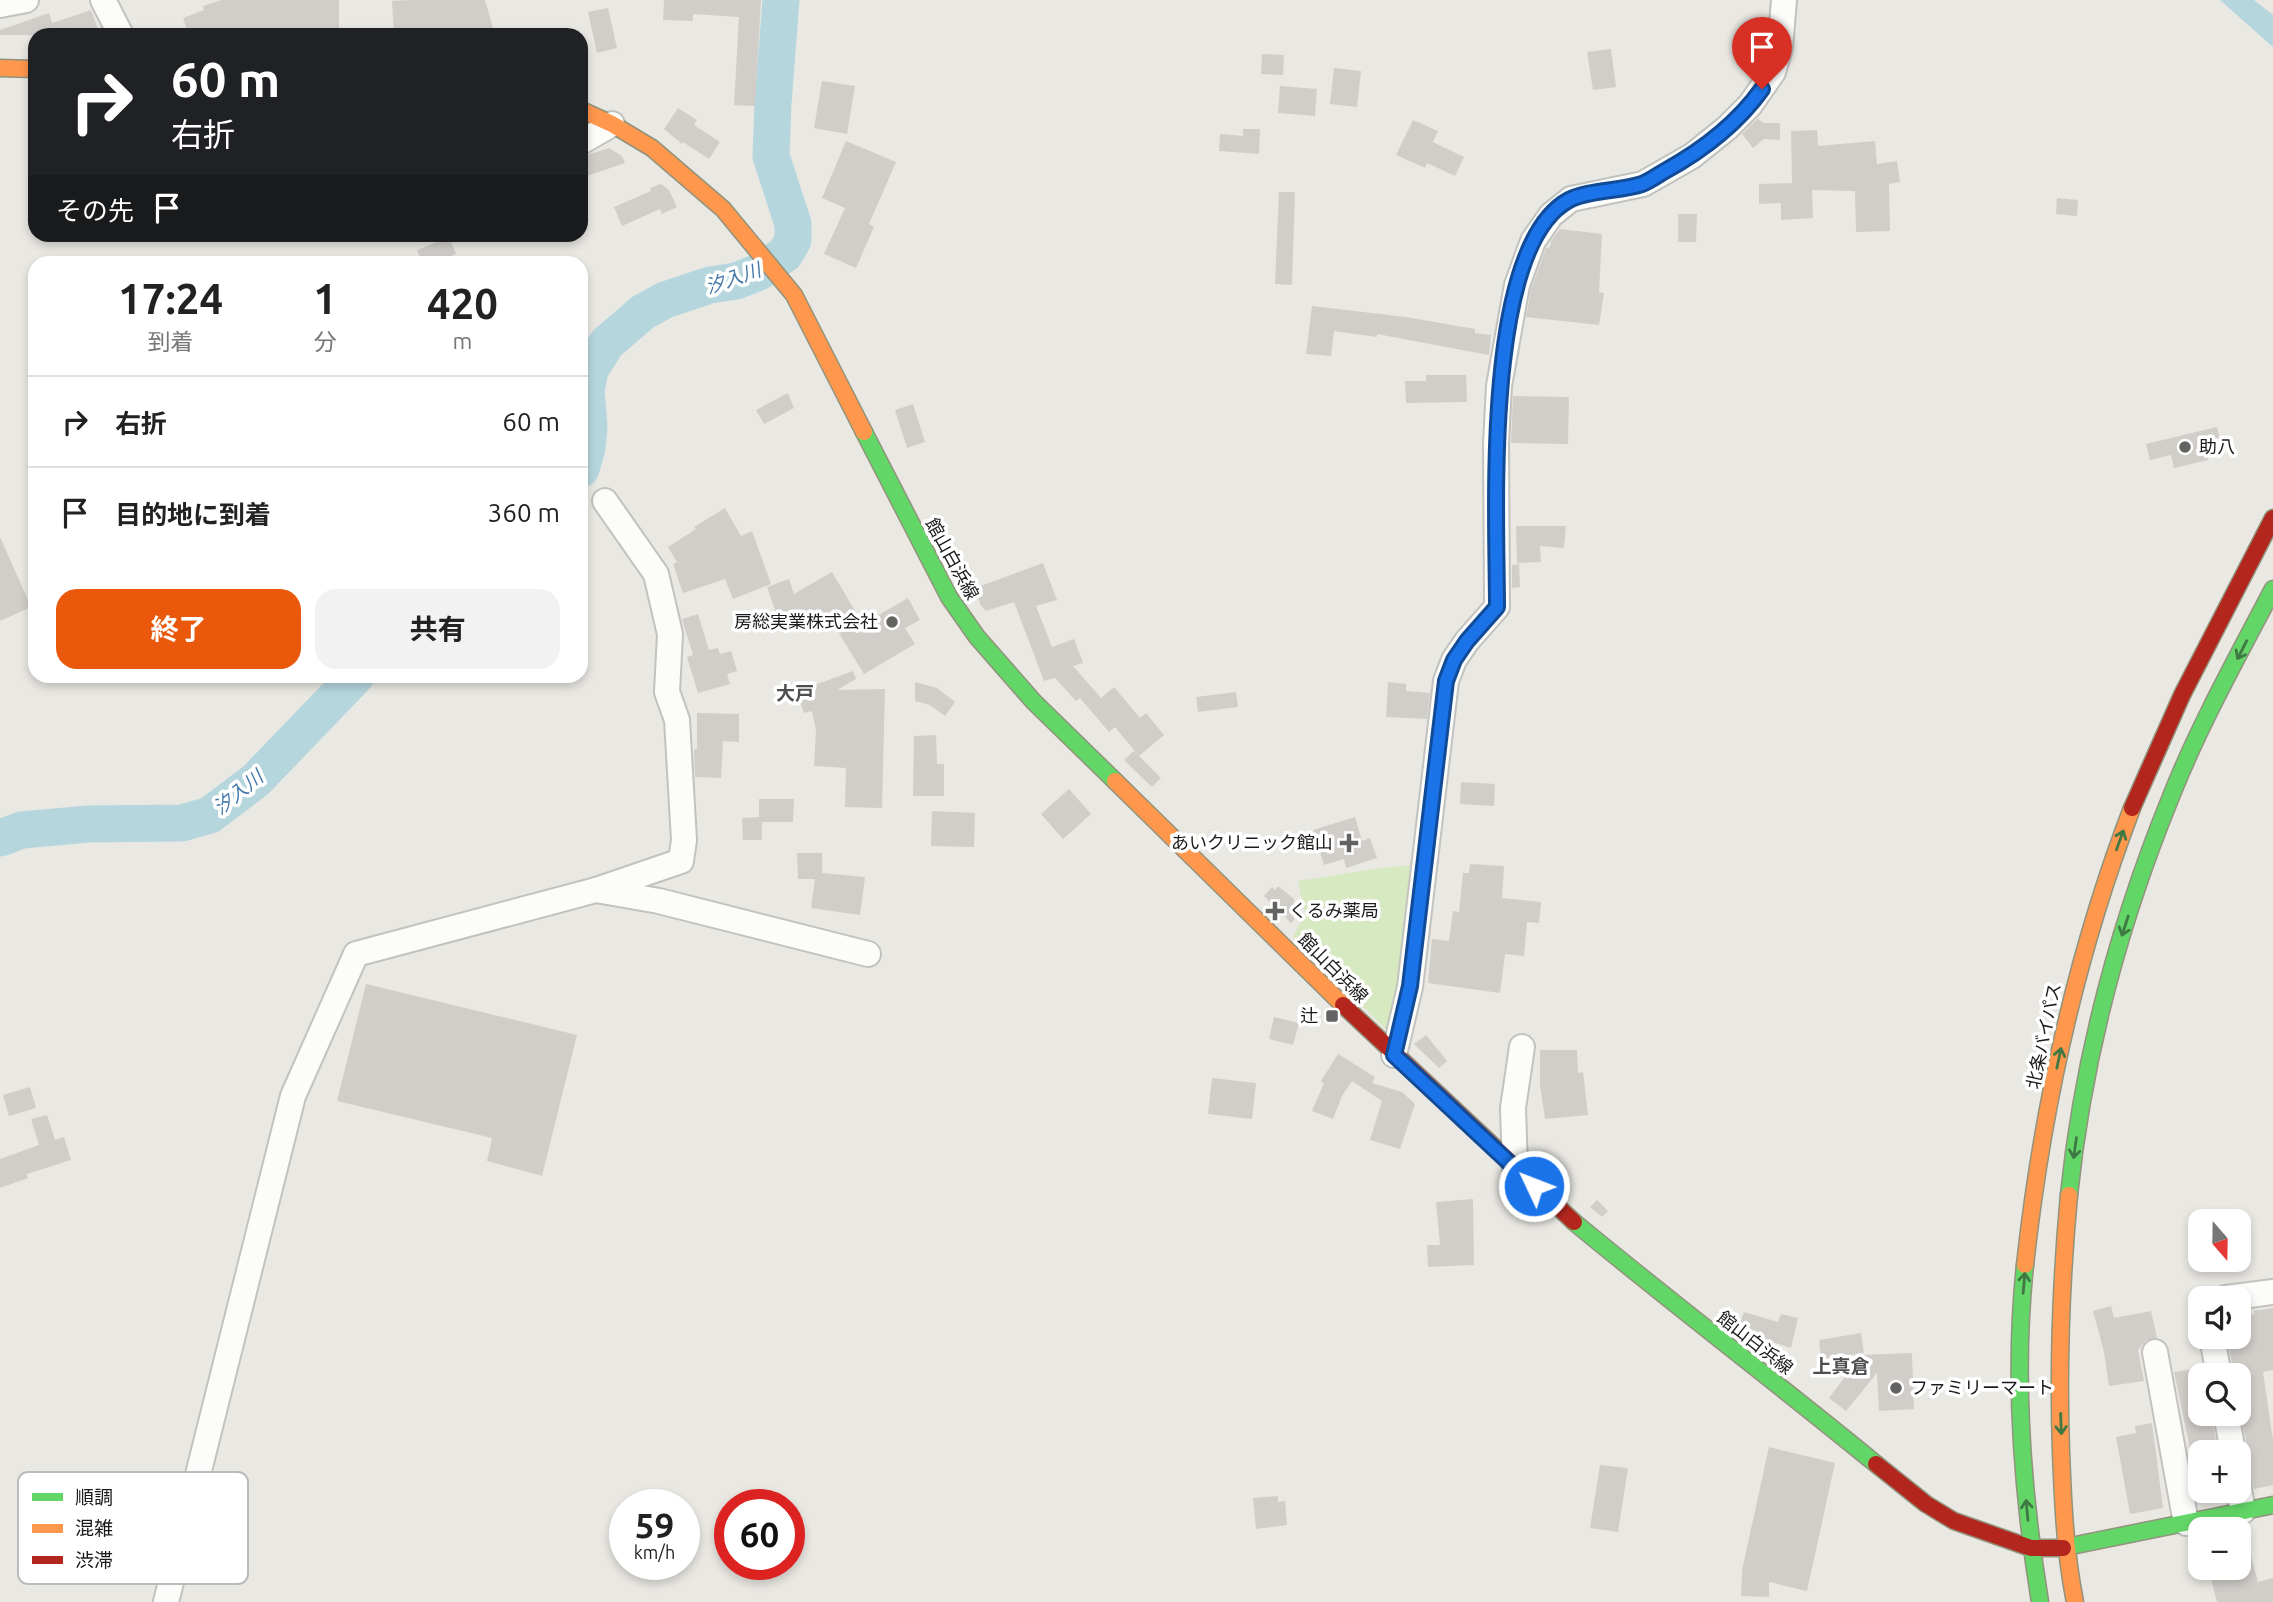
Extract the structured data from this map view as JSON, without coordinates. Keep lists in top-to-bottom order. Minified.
{"streets":{"main road":["館山白浜線","北条バイパス"]},"crossings":[["館山白浜線","北条バイパス"]],"districts":["大戸","上真倉"],"water":["汐入川"],"places":{"other":["助八","房総実業株式会社","ファミリーマート"],"health":["あいクリニック館山","くるみ薬局"],"transit":["辻"]},"legend":["順調","混雑","渋滞"],"north":"bottom","page":{"turn":["60 m","右折"],"then":"その先","eta":["17:24","到着","1","分","420","m"],"list":[{"name":"右折","value":"60 m"},{"name":"目的地に到着","value":"360 m"}],"buttons":["終了","共有"],"map_buttons":["+","−"],"speed":"59 km/h","limit":"60"}}
